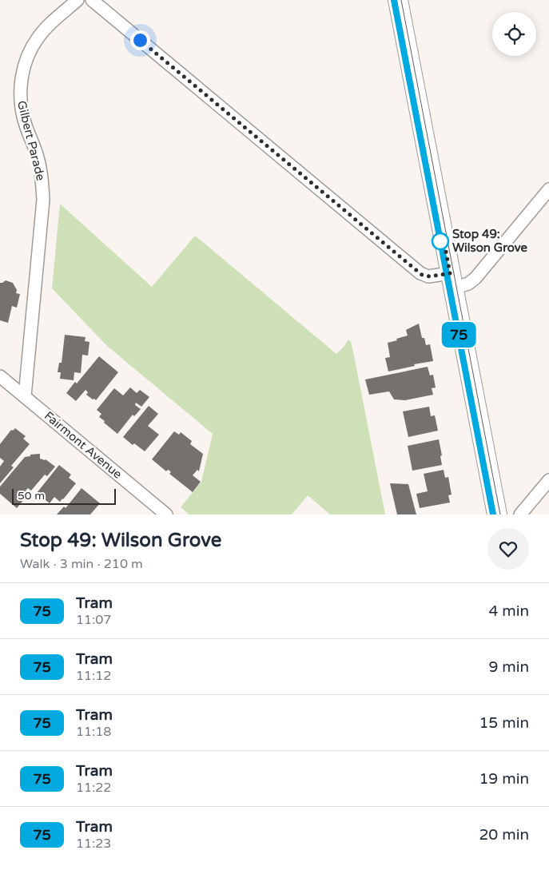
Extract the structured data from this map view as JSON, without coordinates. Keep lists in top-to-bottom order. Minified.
{"streets":{"street":["Gilbert Parade","Fairmont Avenue"]},"crossings":[["Gilbert Parade","Fairmont Avenue"]],"places":["Stop 49: Wilson Grove"],"lines":["tram line 75"],"scale_bar":"50 m","page":{"on_map":"75","scale":"50 m","heading":["Stop 49: Wilson Grove","Walk · 3 min · 210 m"],"list":[{"mark":"75","name":"Tram","note":"11:07","value":"4 min"},{"mark":"75","name":"Tram","note":"11:12","value":"9 min"},{"mark":"75","name":"Tram","note":"11:18","value":"15 min"},{"mark":"75","name":"Tram","note":"11:22","value":"19 min"},{"mark":"75","name":"Tram","note":"11:23","value":"20 min"}]}}
